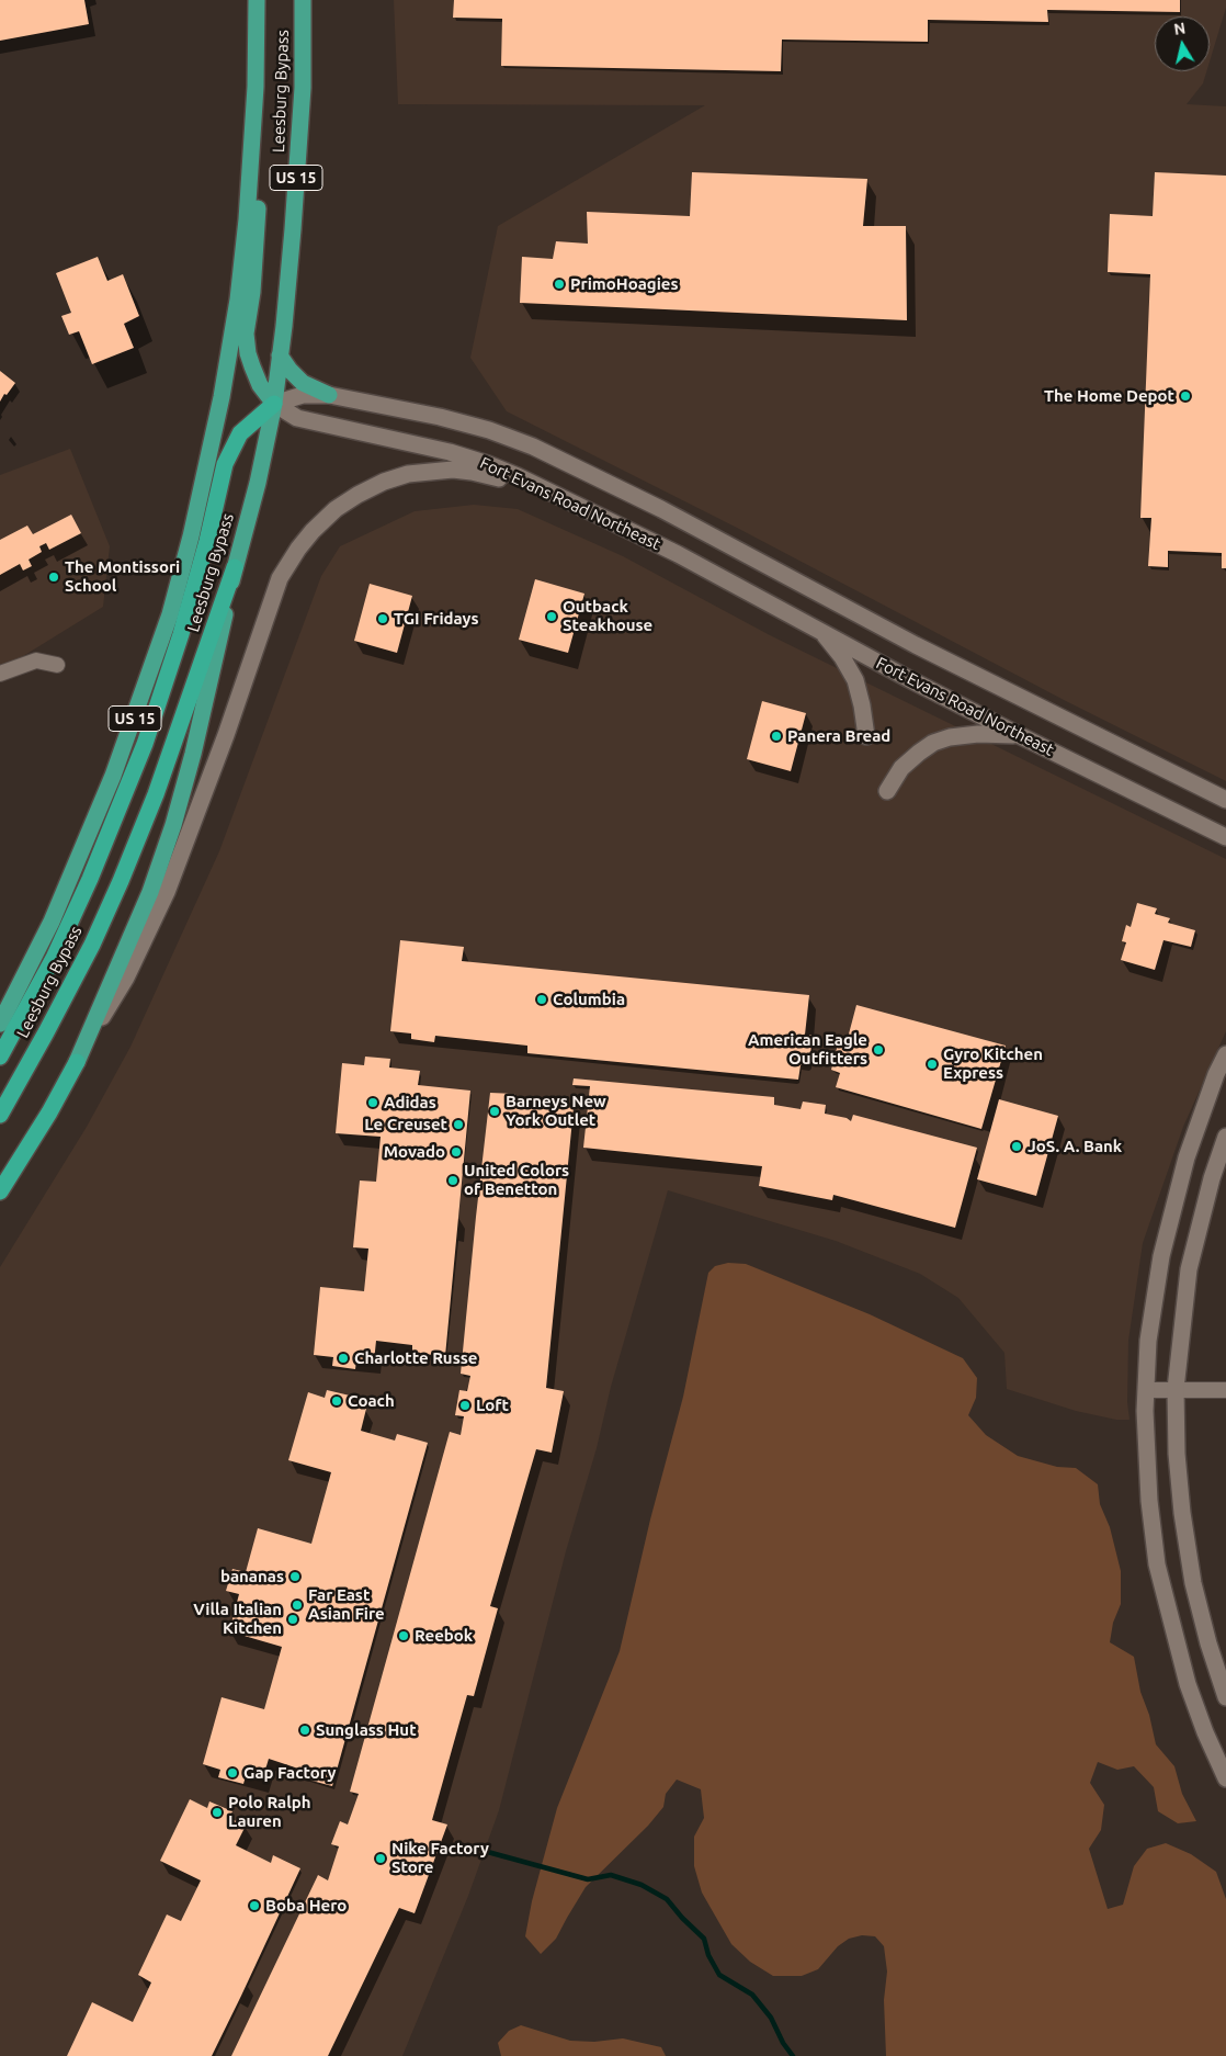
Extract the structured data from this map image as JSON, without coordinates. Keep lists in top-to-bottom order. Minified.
{"streets":{"highway":["Leesburg Bypass","US 15"],"main road":["Fort Evans Road Northeast"]},"crossings":[["Leesburg Bypass","Fort Evans Road Northeast"]],"places":["PrimoHoagies","The Home Depot","The Montissori School","Outback Steakhouse","TGI Fridays","Panera Bread","Columbia","American Eagle Outfitters","Gyro Kitchen Express","Adidas","Barneys New York Outlet","Le Creuset","JoS. A. Bank","Movado","United Colors of Benetton","Charlotte Russe","Coach","Loft","bananas","Far East Asian Fire","Villa Italian Kitchen","Reebok","Sunglass Hut","Gap Factory","Polo Ralph Lauren","Nike Factory Store","Boba Hero"],"north":"top"}
